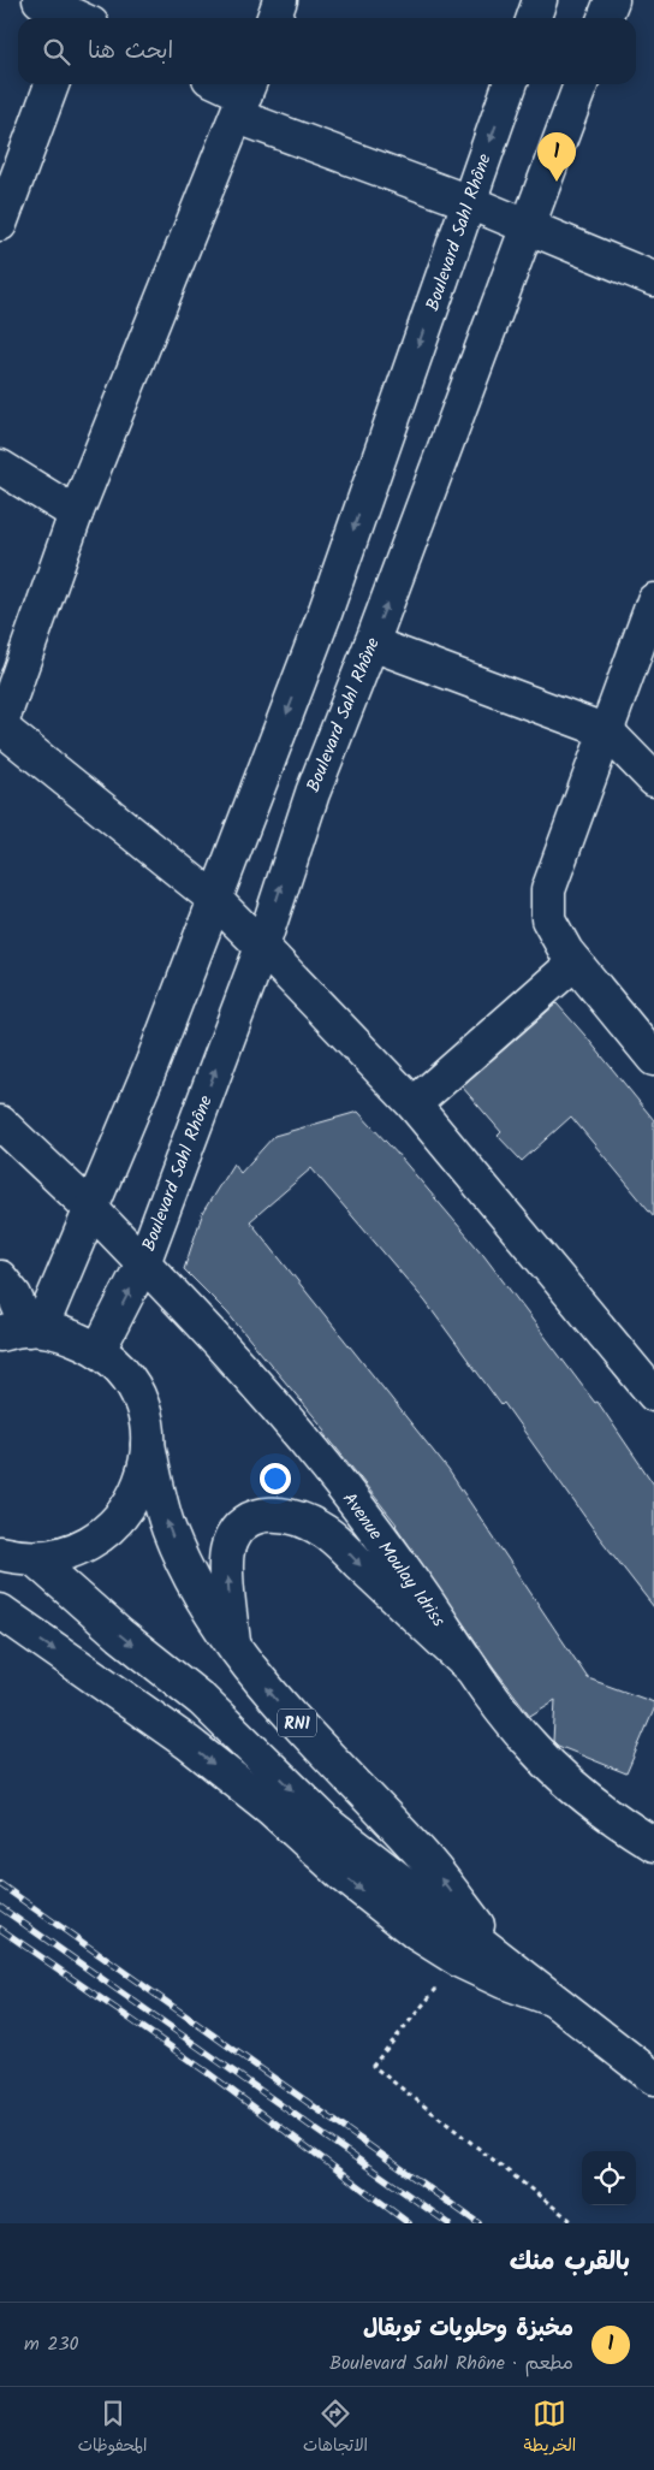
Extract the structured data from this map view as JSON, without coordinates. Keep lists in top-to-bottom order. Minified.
{"streets":{"main road":["Boulevard Sahl Rhône","Avenue Moulay Idriss","RN1"]},"crossings":[["Boulevard Sahl Rhône","Avenue Moulay Idriss"],["Boulevard Sahl Rhône","RN1"]],"page":{"search":"ابحث هنا","pins":"1","heading":"بالقرب منك","list":[{"mark":"1","name":"مخبزة وحلويات توبقال","note":"مطعم · Boulevard Sahl Rhône","value":"230 m"}],"nav":["الخريطة","الاتجاهات","المحفوظات"]}}
